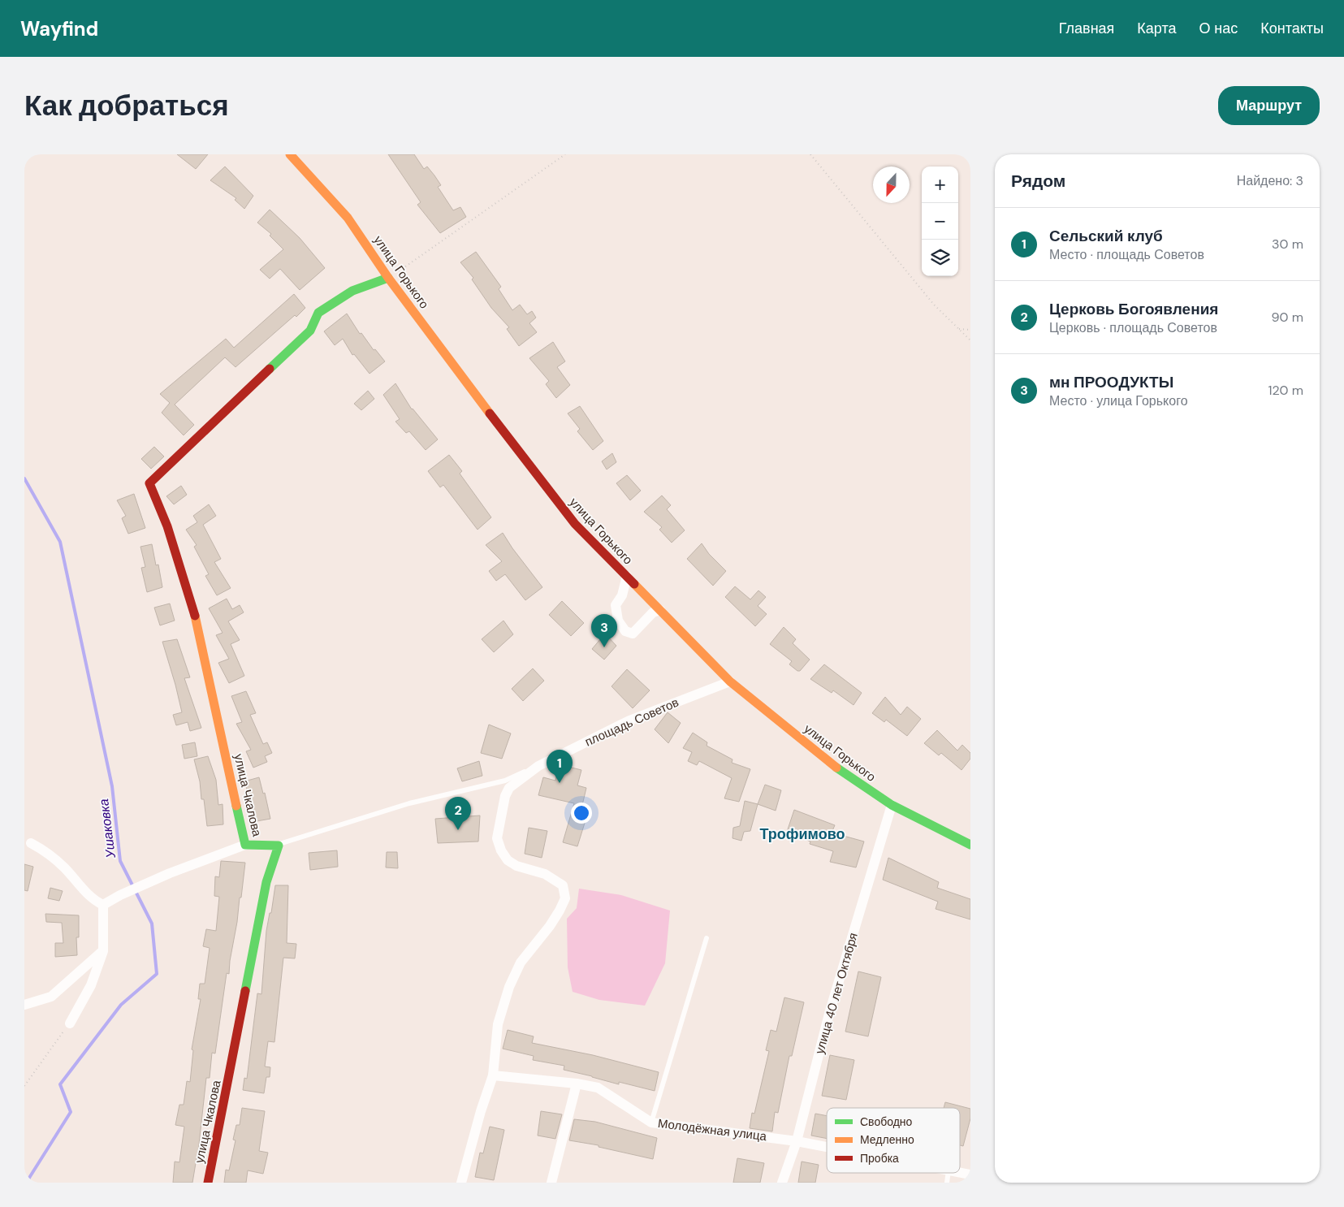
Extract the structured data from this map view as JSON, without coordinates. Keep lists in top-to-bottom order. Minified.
{"streets":{"street":["улица Горького","площадь Советов","улица Чкалова","улица 40 лет Октября","Молодёжная улица"]},"crossings":[["улица Горького","площадь Советов"],["улица Горького","улица Чкалова"],["улица Горького","улица 40 лет Октября"],["площадь Советов","Молодёжная улица"],["улица 40 лет Октября","Молодёжная улица"]],"districts":["Трофимово"],"water":["Ушаковка"],"legend":["Свободно","Медленно","Пробка"],"north":"bottom","page":{"header":"Wayfind","nav":["Главная","Карта","О нас","Контакты"],"buttons":"Маршрут","title":"Как добраться","heading":["Рядом","Найдено: 3"],"map_buttons":["+","−"],"list":[{"mark":"1","name":"Сельский клуб","note":"Место · площадь Советов","value":"30 m"},{"mark":"2","name":"Церковь Богоявления","note":"Церковь · площадь Советов","value":"90 m"},{"mark":"3","name":"мн ПРООДУКТЫ","note":"Место · улица Горького","value":"120 m"}],"pins":["3","1","2"]}}
